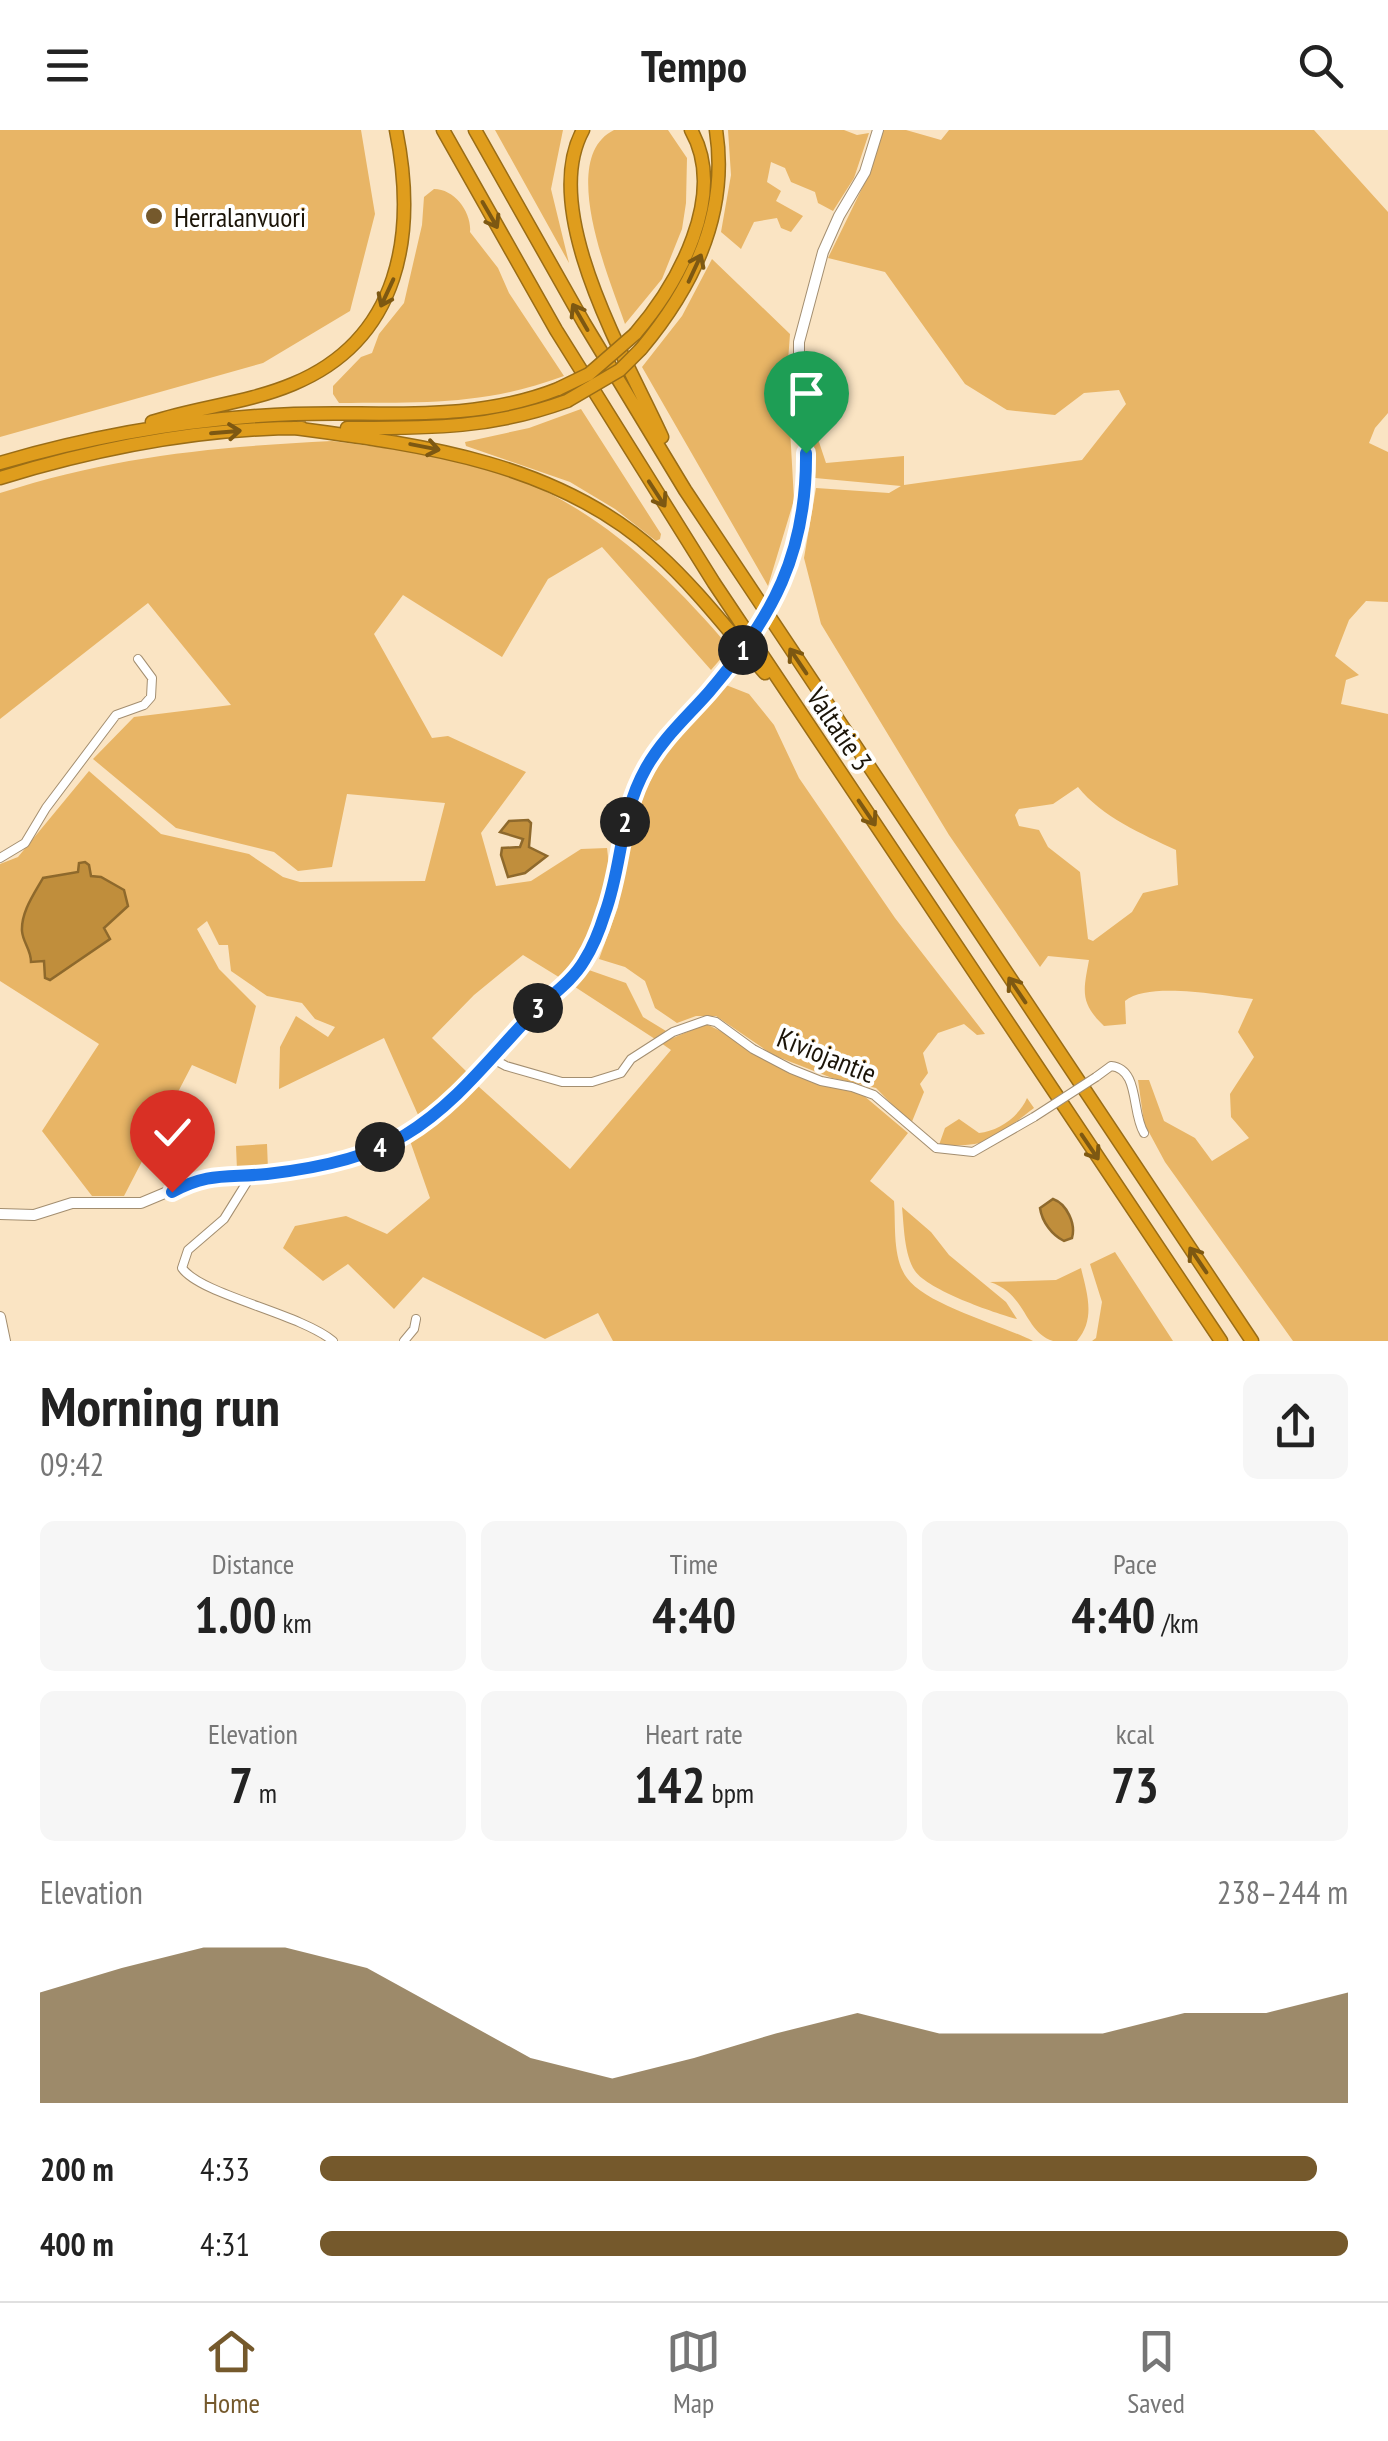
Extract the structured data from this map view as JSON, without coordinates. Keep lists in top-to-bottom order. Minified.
{"streets":{"highway":["Valtatie 3"],"street":["Kiviojantie"]},"places":["Herralanvuori"],"page":{"header":"Tempo","pins":["1","2","3","4"],"heading":["Morning run","09:42"],"stats":[["Distance","1.00 km"],["Time","4:40"],["Pace","4:40 /km"],["Elevation","7 m"],["Heart rate","142 bpm"],["kcal","73"]],"chart":["Elevation","238–244 m"],"list":[{"name":"200 m","note":"4:33"},{"name":"400 m","note":"4:31"}],"tabs":["Home","Map","Saved"]}}
